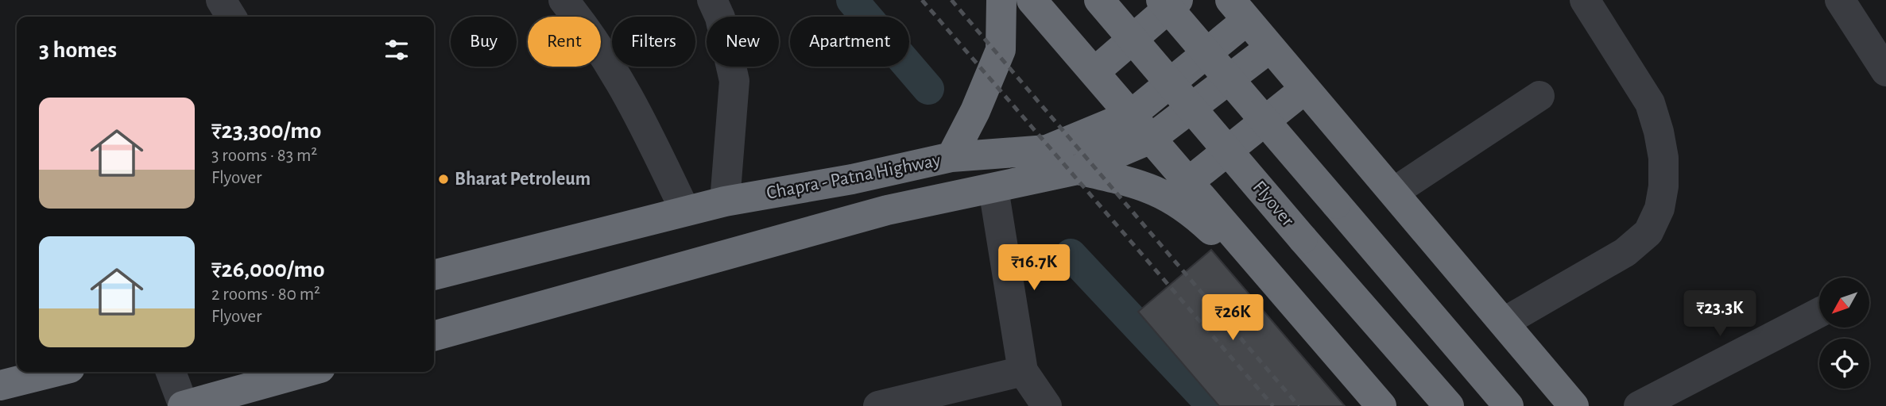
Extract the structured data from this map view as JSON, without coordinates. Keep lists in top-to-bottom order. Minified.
{"streets":{"highway":["Chapra - Patna Highway","Flyover"]},"places":["Bharat Petroleum"],"north":"bottom left","page":{"chip":["Buy","Rent","Filters","New","Apartment"],"heading":"3 homes","list":[{"name":"₹23,300/mo","note":"3 rooms · 83 m² · Flyover"},{"name":"₹26,000/mo","note":"2 rooms · 80 m² · Flyover"}],"price":["₹16.7K","₹23.3K","₹26K"]}}
